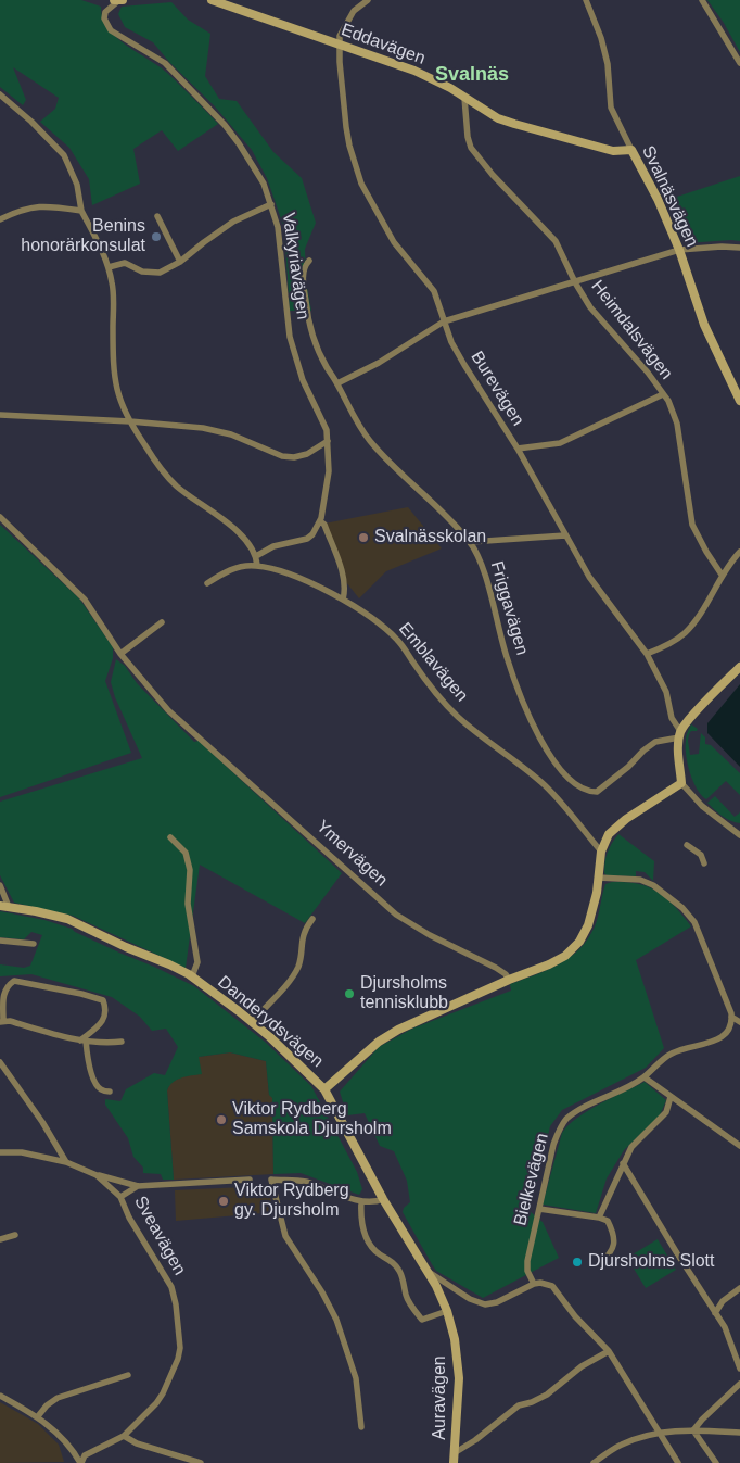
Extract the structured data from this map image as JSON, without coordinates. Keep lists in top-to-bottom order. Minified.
{"streets":{"street":["Eddavägen","Svalnäsvägen","Valkyriavägen","Heimdalsvägen","Burevägen","Friggavägen","Emblavägen","Ymervägen","Danderydsvägen","Bielkevägen","Sveavägen","Auravägen"]},"crossings":[["Eddavägen","Svalnäsvägen"],["Eddavägen","Heimdalsvägen"],["Eddavägen","Burevägen"],["Burevägen","Friggavägen"],["Danderydsvägen","Auravägen"]],"districts":["Svalnäs"],"places":["Benins honorärkonsulat","Svalnässkolan","Djursholms tennisklubb","Viktor Rydberg Samskola Djursholm","Viktor Rydberg gy. Djursholm","Djursholms Slott"]}
